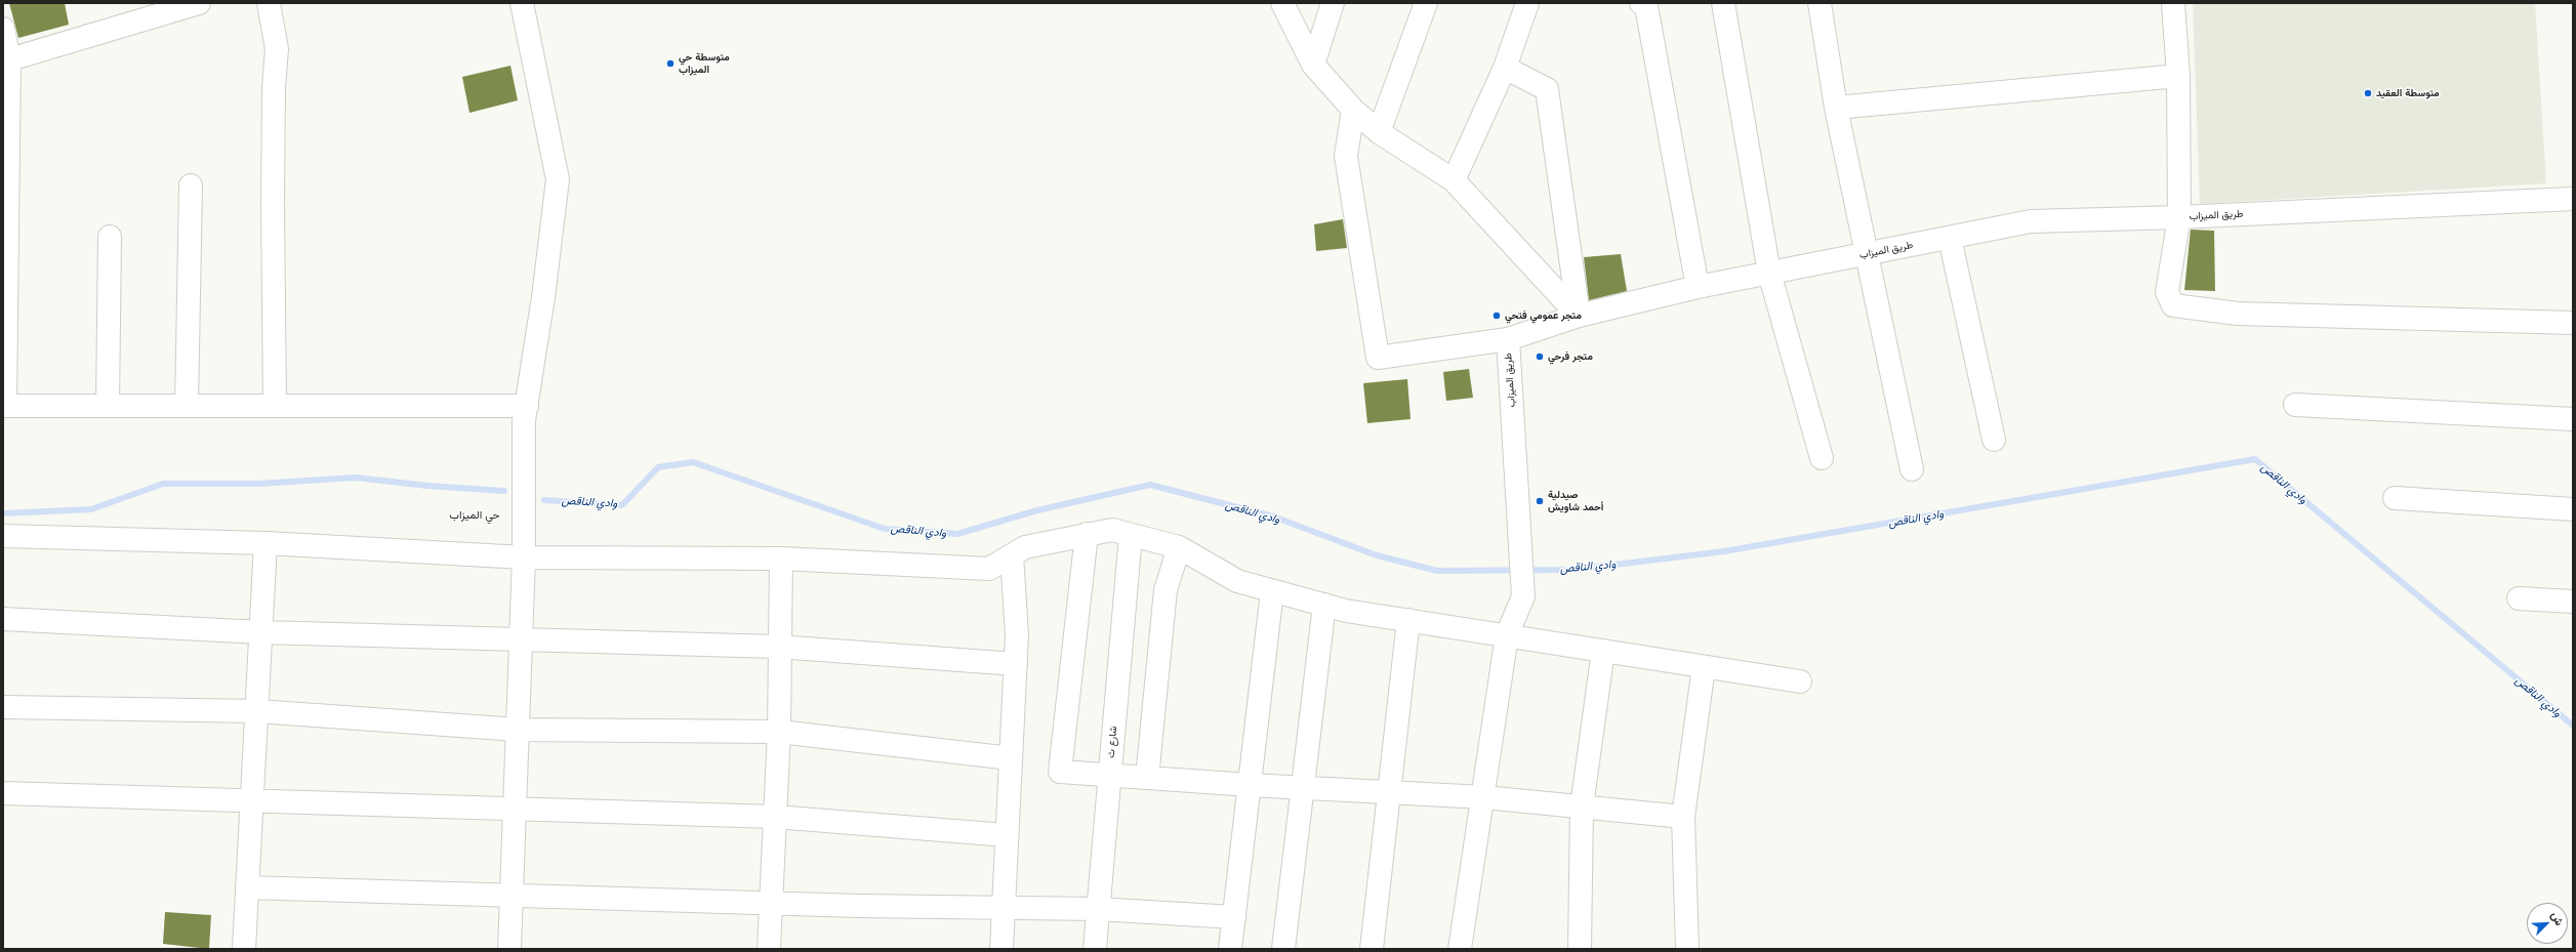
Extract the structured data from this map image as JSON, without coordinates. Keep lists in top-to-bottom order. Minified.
{"streets":{"street":["طريق الميزاب","شارع ث"]},"districts":["حي الميزاب"],"water":["وادي الناقص"],"places":["متوسطة حي الميزاب","متوسطة العقيد","متجر عمومي فتحي","متجر فرحي","صيدلية أحمد شاويش"],"north":"top right"}
